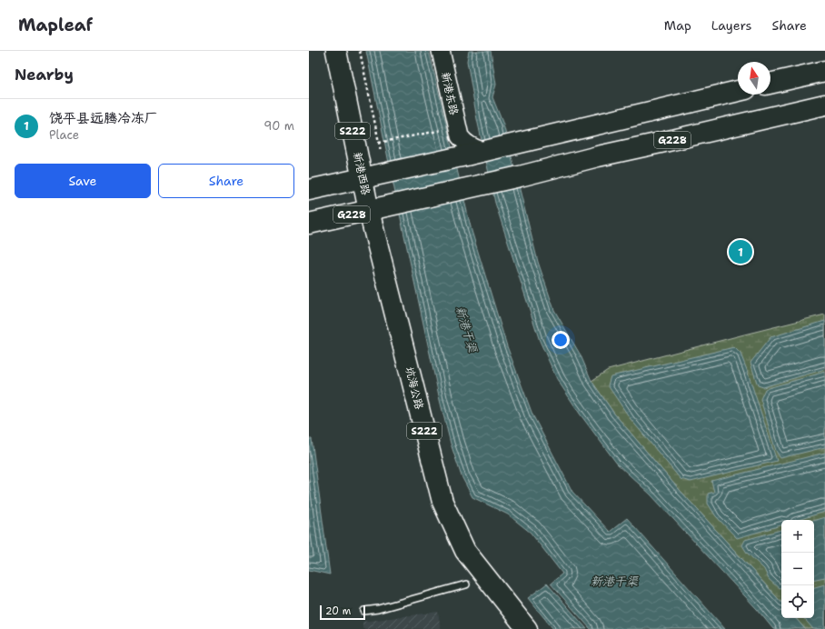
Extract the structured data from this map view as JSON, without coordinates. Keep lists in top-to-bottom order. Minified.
{"streets":{"main road":["新港东路","S222","G228","新港西路","坑海公路"]},"crossings":[["G228","新港西路"],["G228","坑海公路"],["新港西路","坑海公路"]],"water":["新港干渠"],"scale_bar":"20 m","north":"top","page":{"header":"Mapleaf","nav":["Map","Layers","Share"],"heading":"Nearby","list":[{"mark":"1","name":"饶平县远腾冷冻厂","note":"Place","value":"90 m"}],"buttons":["Save","Share"],"pins":"1","map_buttons":["+","−"],"scale":"20 m"}}
